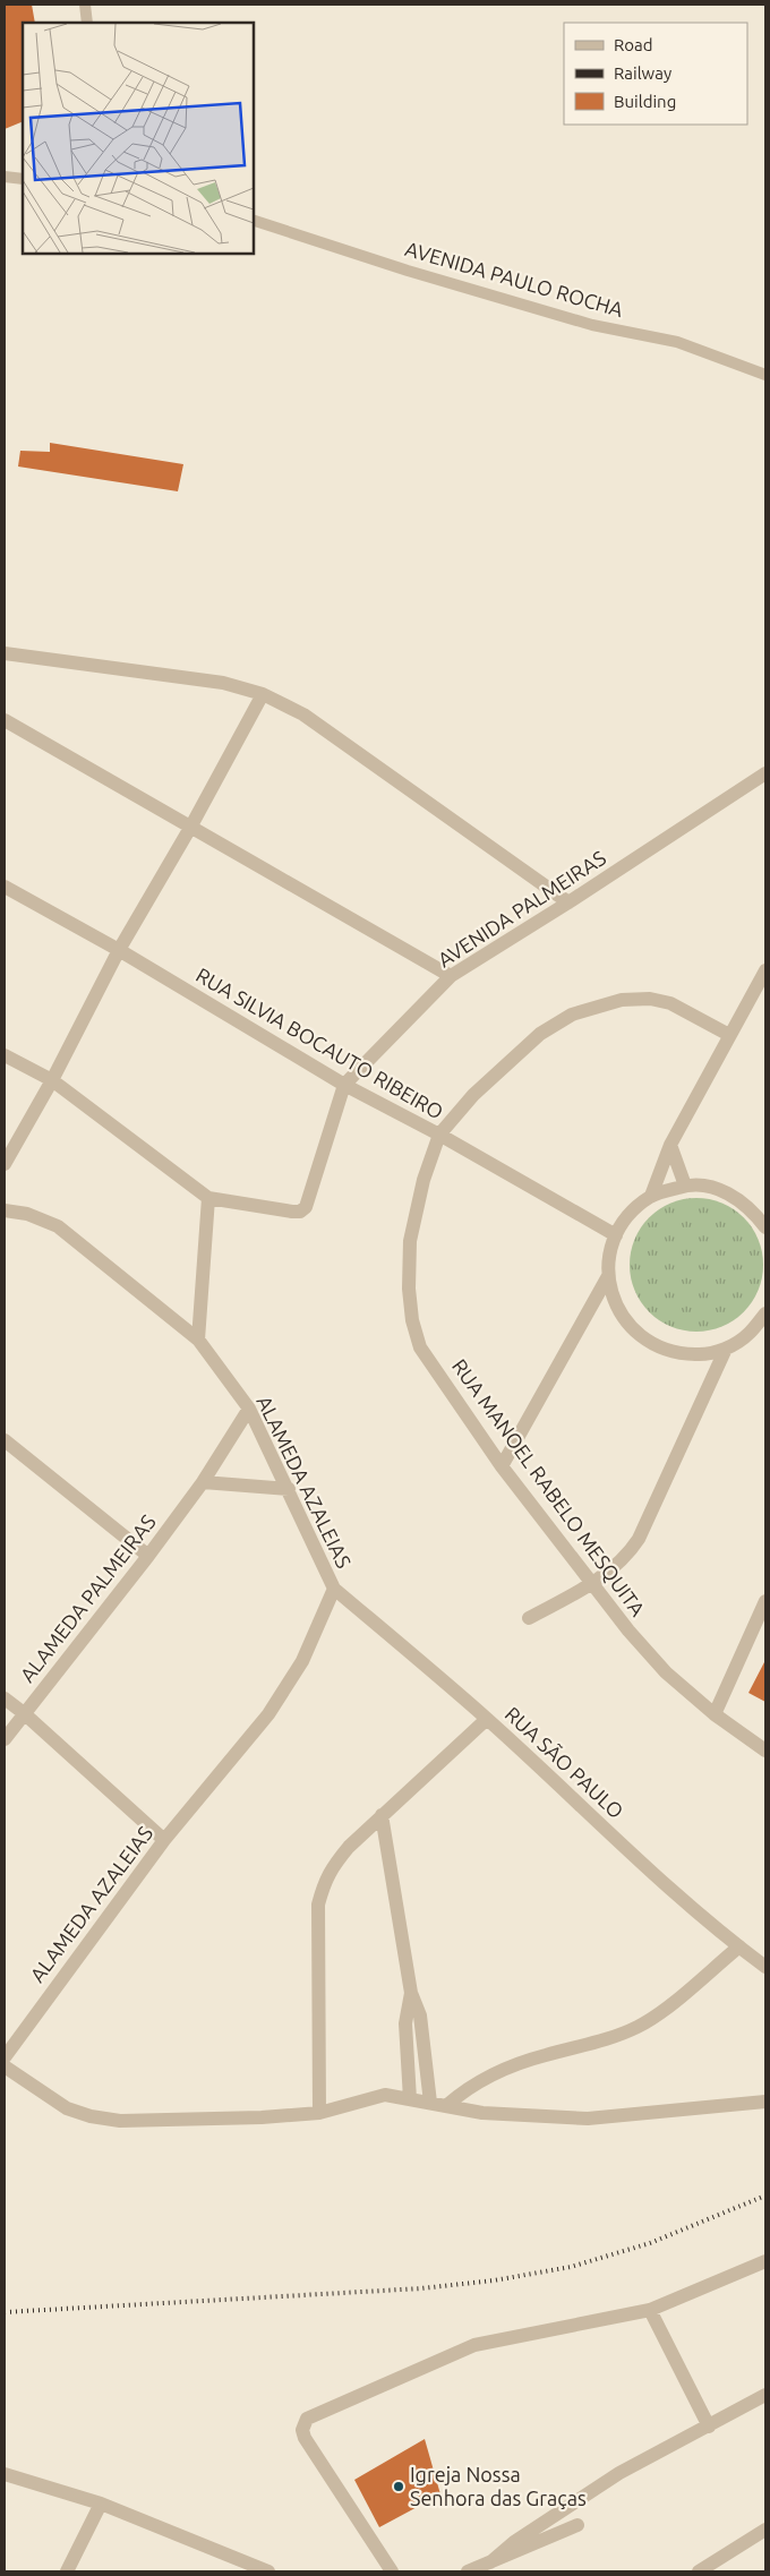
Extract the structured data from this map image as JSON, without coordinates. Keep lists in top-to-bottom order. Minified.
{"streets":{"street":["AVENIDA PALMEIRAS","RUA SILVIA BOCAUTO RIBEIRO","ALAMEDA AZALEIAS","RUA MANOEL RABELO MESQUITA","ALAMEDA PALMEIRAS","RUA SÃO PAULO"],"lane":["AVENIDA PAULO ROCHA"]},"crossings":[["AVENIDA PALMEIRAS","RUA SILVIA BOCAUTO RIBEIRO"],["RUA SILVIA BOCAUTO RIBEIRO","RUA MANOEL RABELO MESQUITA"],["ALAMEDA AZALEIAS","ALAMEDA PALMEIRAS"],["ALAMEDA AZALEIAS","RUA SÃO PAULO"]],"places":["Igreja Nossa Senhora das Graças"],"legend":["Road","Railway","Building"]}
